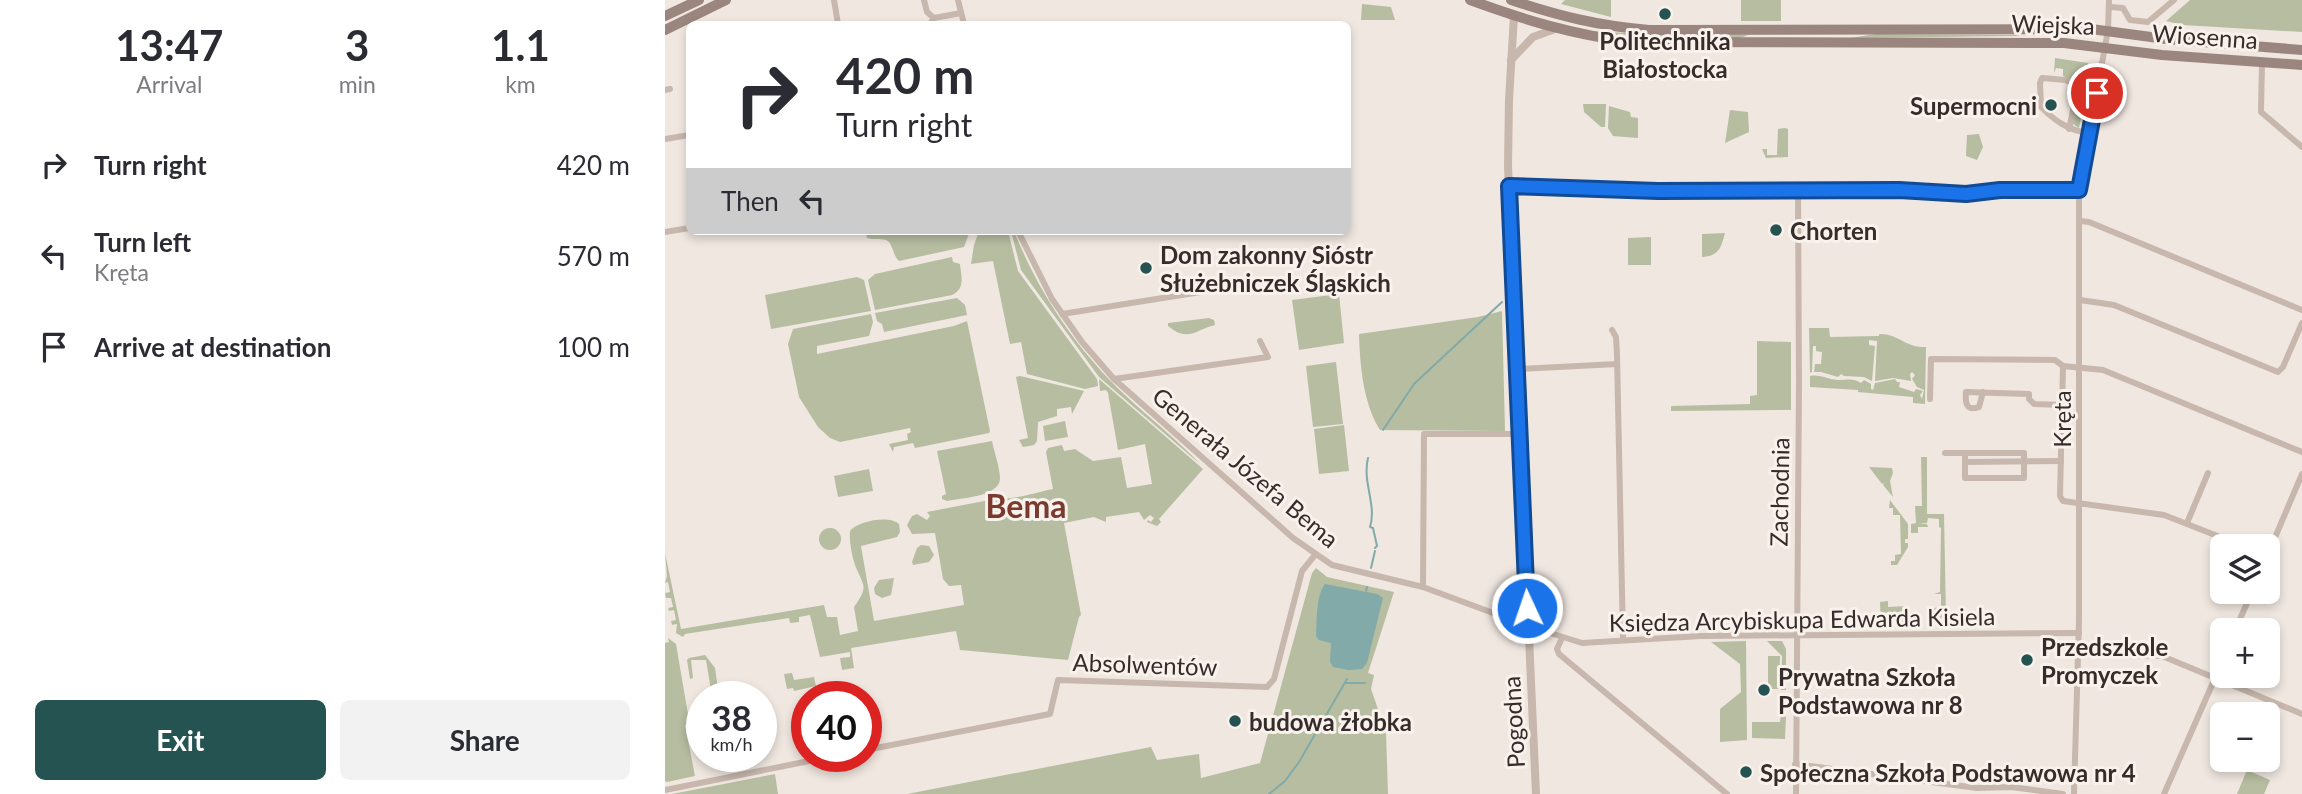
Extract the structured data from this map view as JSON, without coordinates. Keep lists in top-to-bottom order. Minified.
{"streets":{"main road":["Wiejska","Wiosenna"],"street":["Kręta","Generała Józefa Bema","Zachodnia","Księdza Arcybiskupa Edwarda Kisiela","Absolwentów","Pogodna"]},"crossings":[["Wiejska","Wiosenna"],["Wiejska","Kręta"],["Wiejska","Pogodna"],["Wiosenna","Kręta"],["Kręta","Księdza Arcybiskupa Edwarda Kisiela"],["Generała Józefa Bema","Księdza Arcybiskupa Edwarda Kisiela"],["Generała Józefa Bema","Absolwentów"],["Generała Józefa Bema","Pogodna"],["Zachodnia","Księdza Arcybiskupa Edwarda Kisiela"],["Księdza Arcybiskupa Edwarda Kisiela","Pogodna"]],"districts":["Bema"],"places":["Politechnika Białostocka","Supermocni","Chorten","Dom zakonny Sióstr Służebniczek Śląskich","Przedszkole Promyczek","Prywatna Szkoła Podstawowa nr 8","budowa żłobka","Społeczna Szkoła Podstawowa nr 4"],"page":{"eta":["13:47","Arrival","3","min","1.1","km"],"turn":["420 m","Turn right"],"list":[{"name":"Turn right","value":"420 m"},{"name":"Turn left","note":"Kręta","value":"570 m"},{"name":"Arrive at destination","value":"100 m"}],"then":"Then","map_buttons":["+","−"],"speed":"38 km/h","limit":"40","buttons":["Exit","Share"]}}
